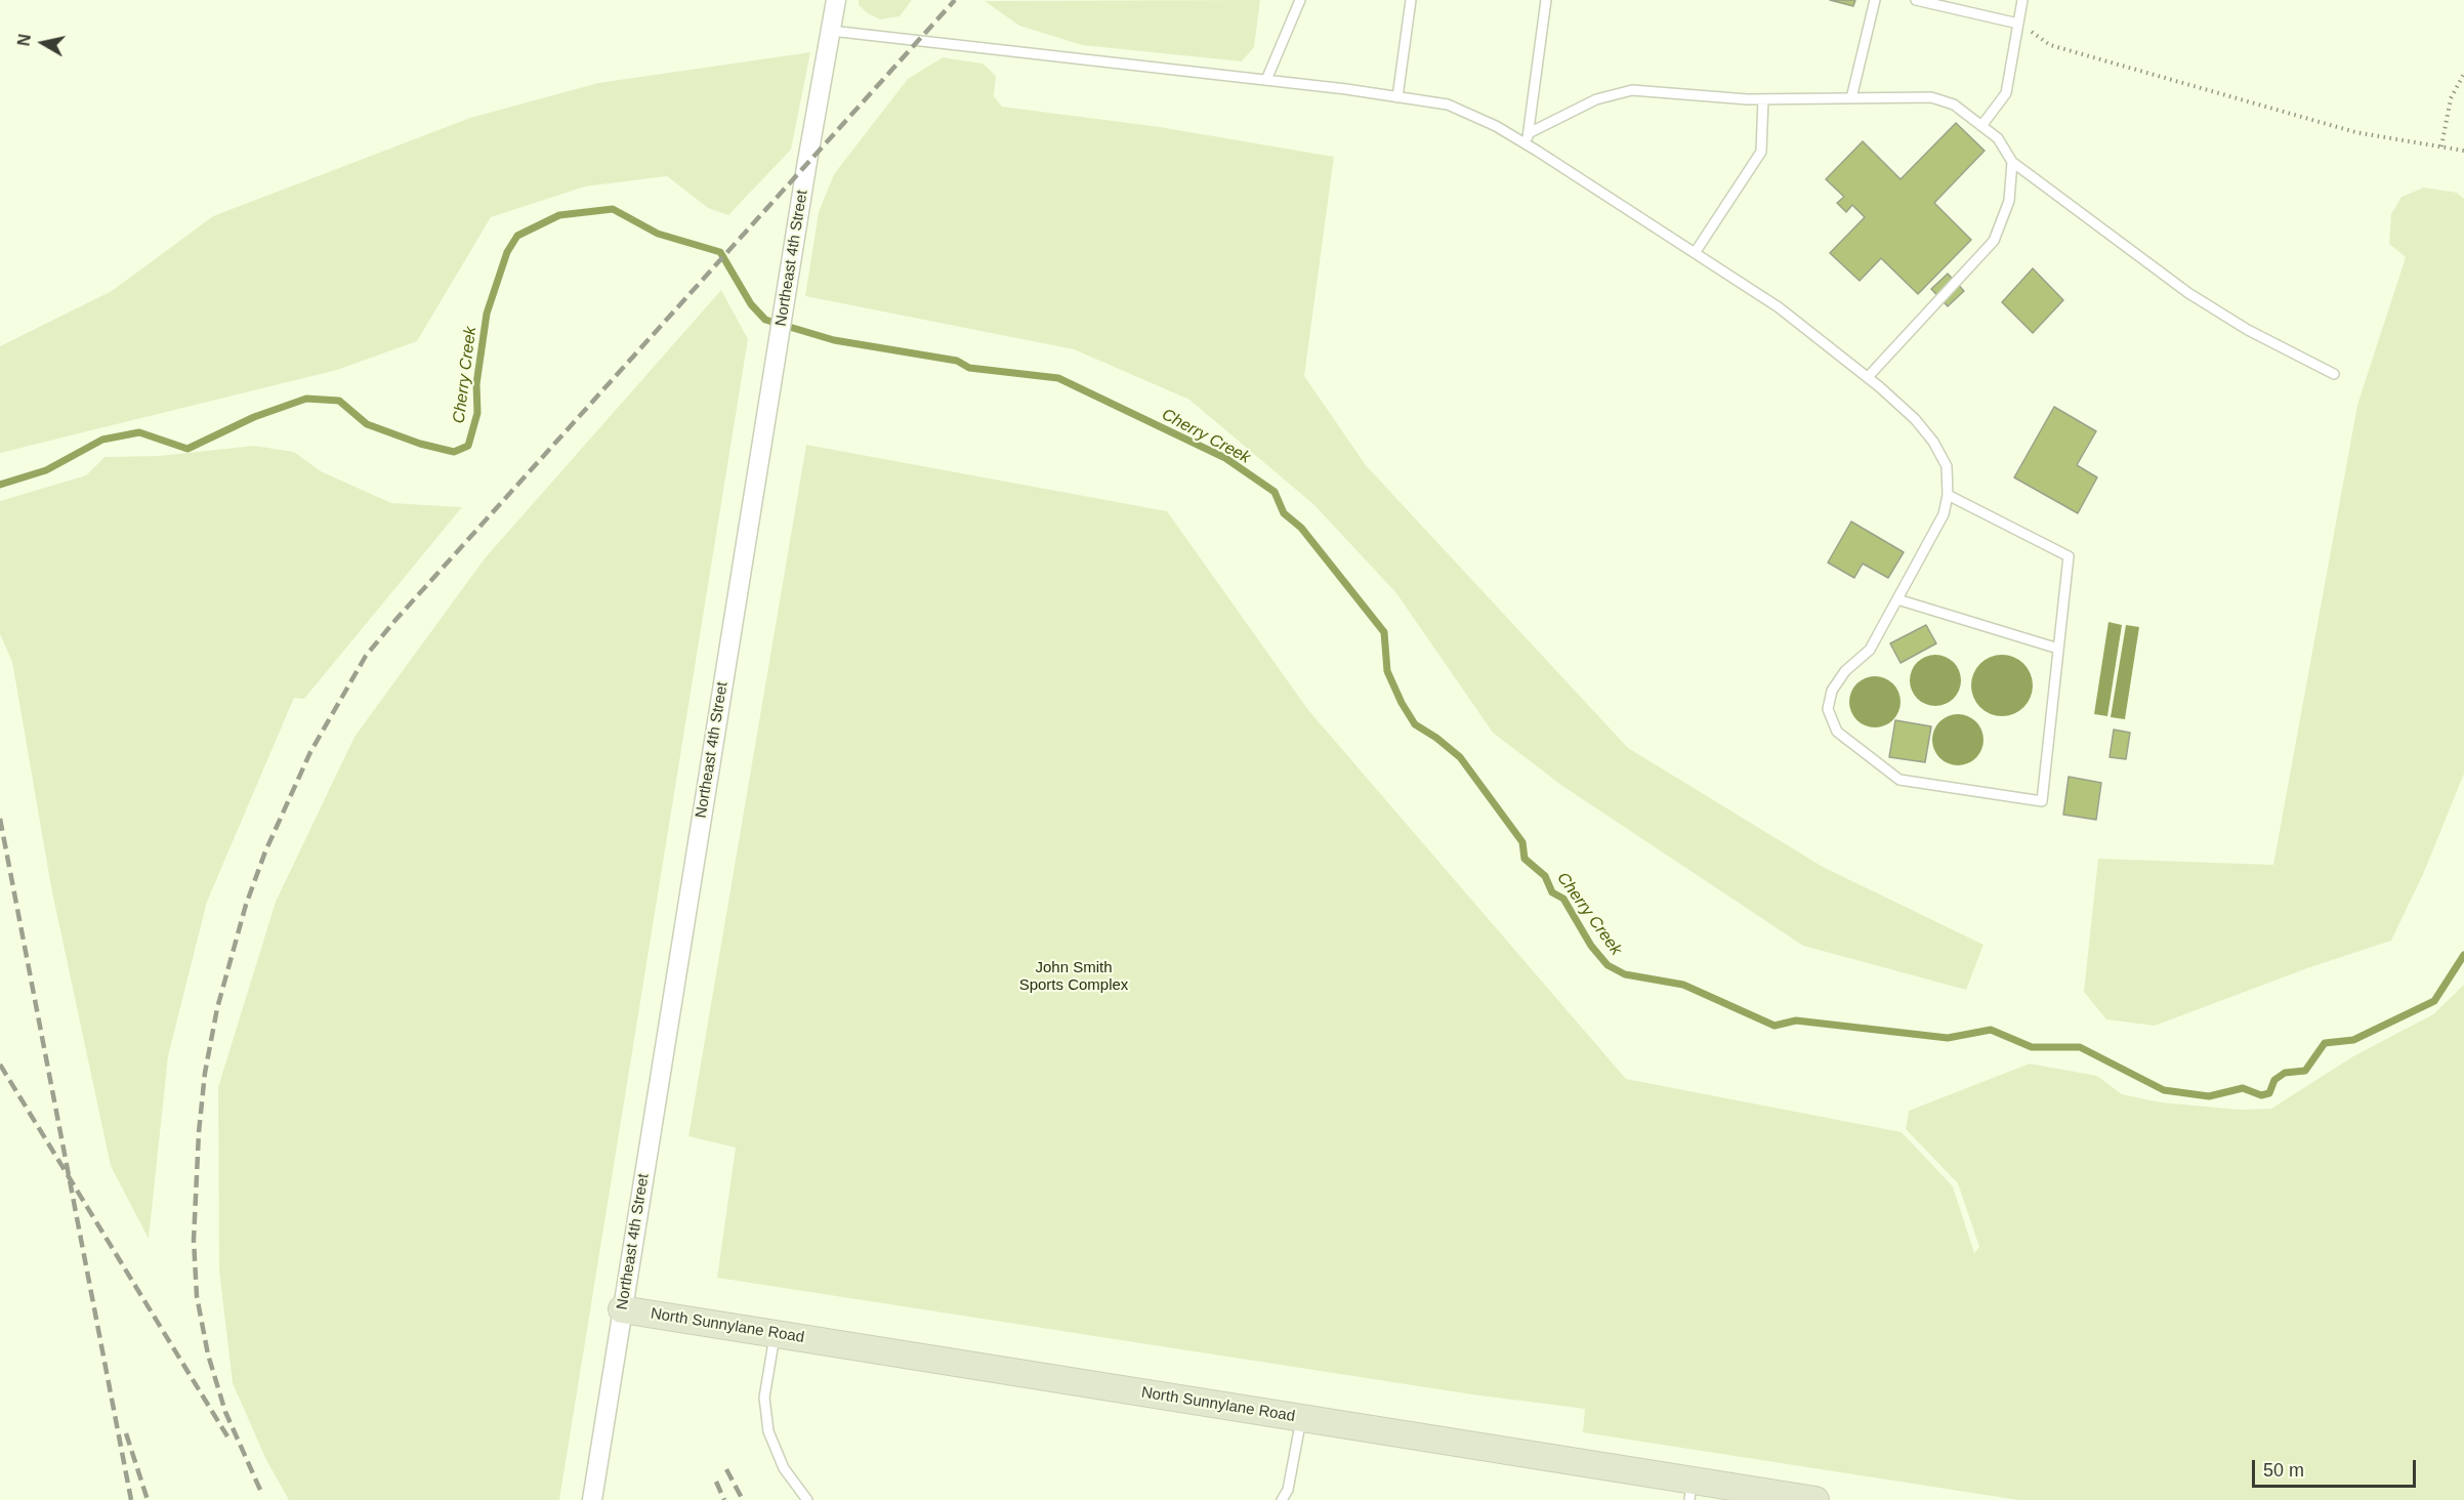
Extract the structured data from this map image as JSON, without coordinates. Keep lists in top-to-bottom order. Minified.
{"streets":{"street":["Northeast 4th Street","North Sunnylane Road"]},"crossings":[["Northeast 4th Street","North Sunnylane Road"]],"water":["Cherry Creek"],"parks":["John Smith Sports Complex"],"scale_bar":"50 m","north":"left"}
